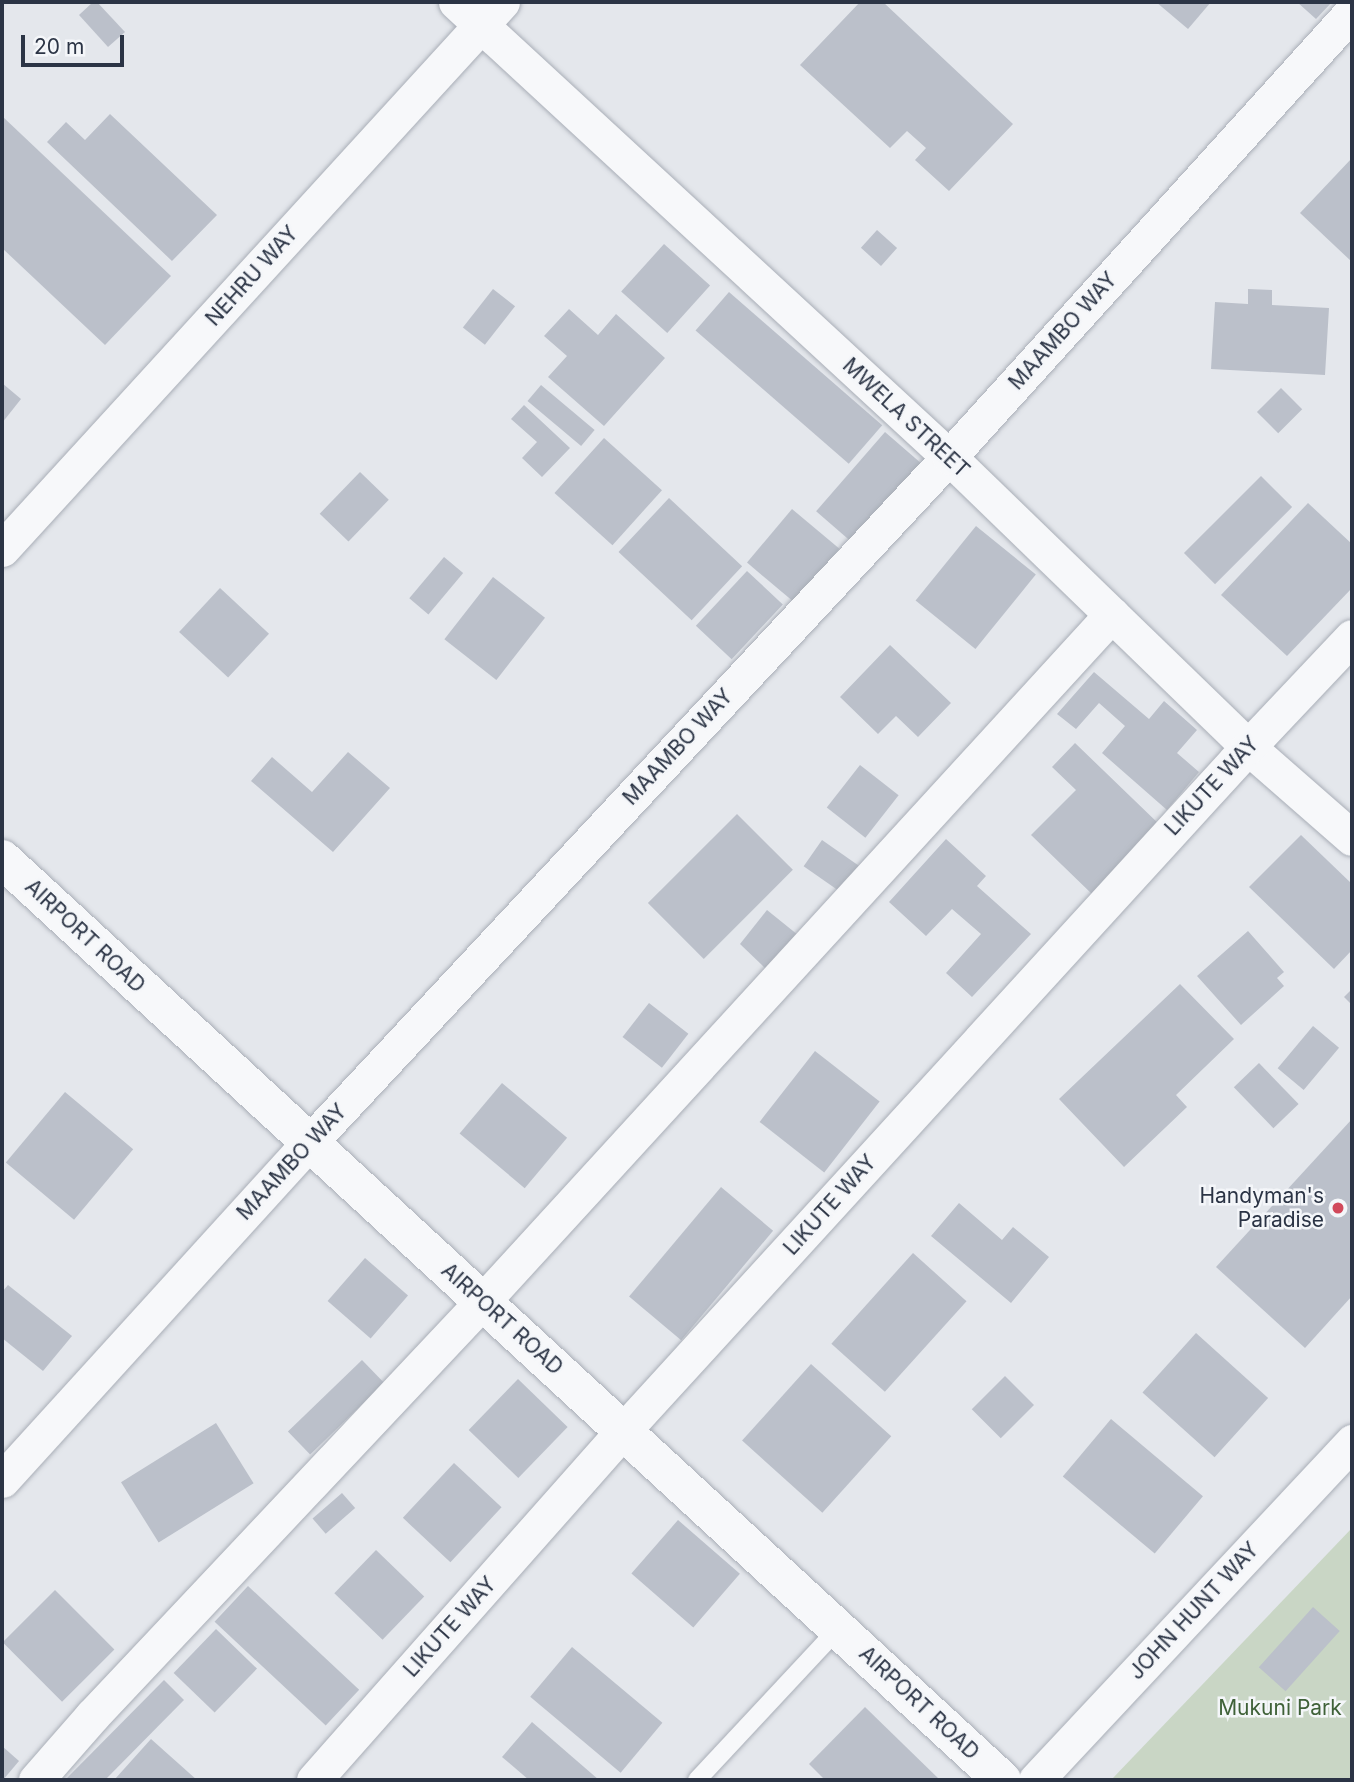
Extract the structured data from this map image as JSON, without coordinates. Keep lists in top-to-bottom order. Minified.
{"streets":{"street":["NEHRU WAY","MAAMBO WAY","MWELA STREET","LIKUTE WAY","AIRPORT ROAD","JOHN HUNT WAY"]},"crossings":[["NEHRU WAY","MWELA STREET"],["MAAMBO WAY","MWELA STREET"],["MAAMBO WAY","AIRPORT ROAD"],["MWELA STREET","LIKUTE WAY"],["LIKUTE WAY","AIRPORT ROAD"]],"parks":["Mukuni Park"],"places":["Handyman's Paradise"],"scale_bar":"20 m"}
